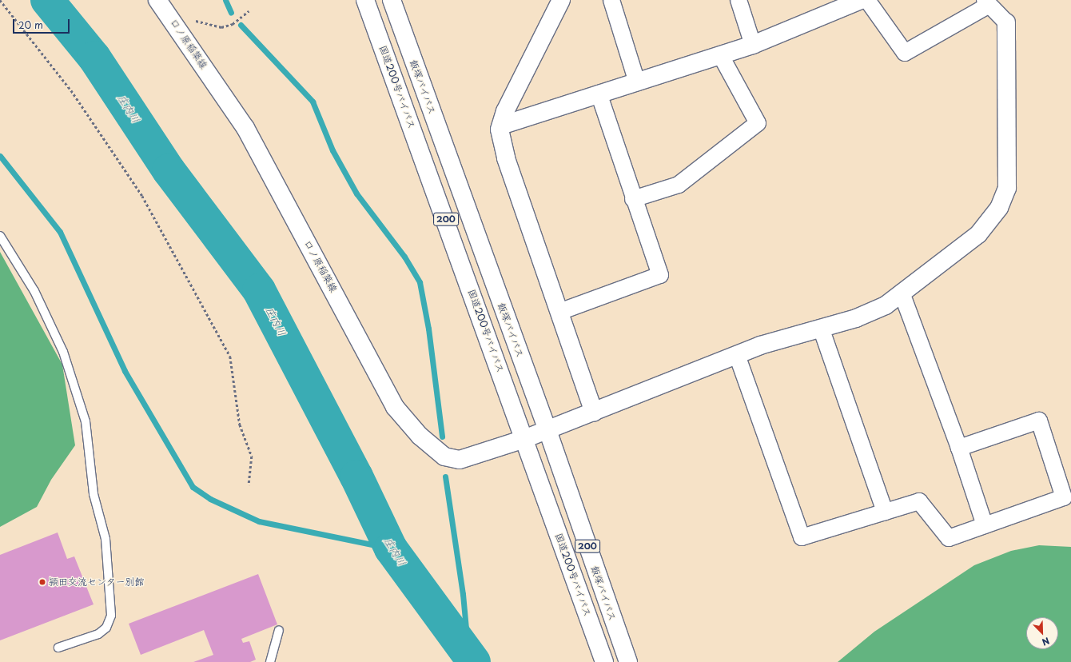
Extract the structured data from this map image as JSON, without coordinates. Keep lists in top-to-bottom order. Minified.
{"streets":{"main road":["口ノ原稲築線","国道200号バイパス","飯塚バイパス","200"]},"crossings":[["口ノ原稲築線","国道200号バイパス"],["口ノ原稲築線","飯塚バイパス"]],"water":["庄内川"],"places":["頴田交流センター別館"],"scale_bar":"20 m","north":"bottom right"}
